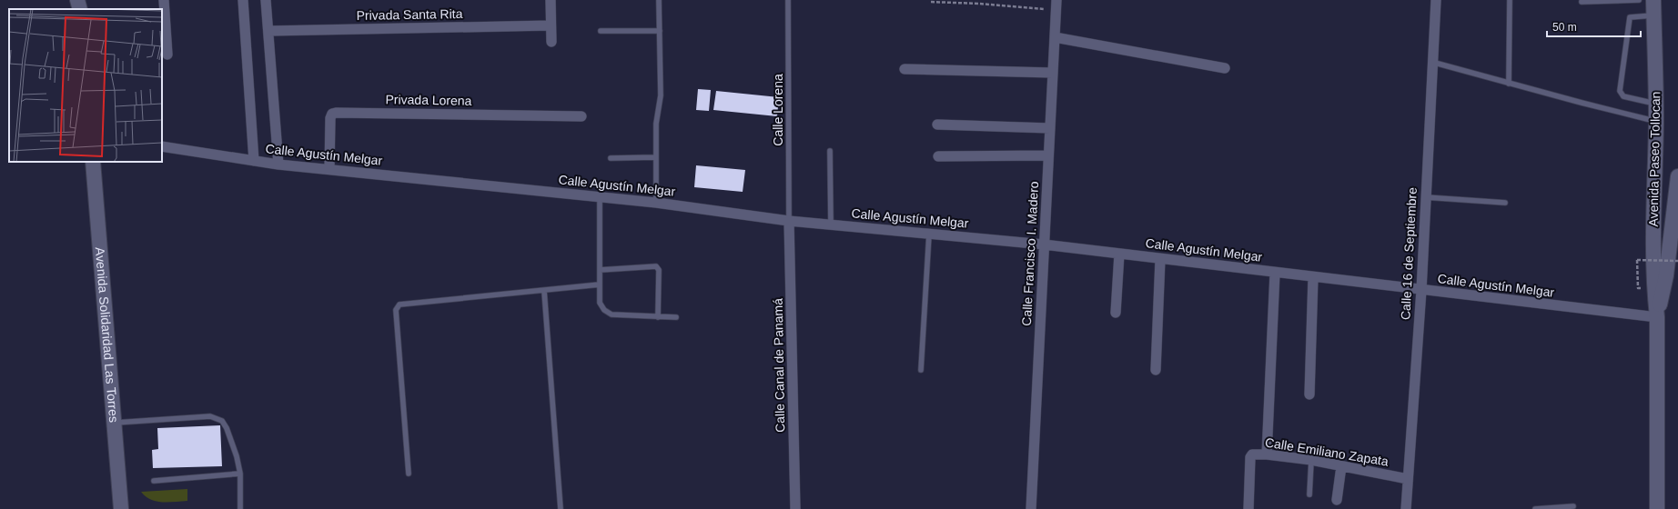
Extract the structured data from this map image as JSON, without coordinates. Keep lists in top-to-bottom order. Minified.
{"streets":{"main road":["Avenida Paseo Tollocan","Avenida Solidaridad Las Torres"],"street":["Privada Santa Rita","Privada Lorena","Calle Agustín Melgar","Calle Francisco I. Madero","Calle 16 de Septiembre","Calle Canal de Panamá","Calle Emiliano Zapata"],"lane":["Calle Lorena"]},"crossings":[["Privada Lorena","Calle Agustín Melgar"],["Calle Lorena","Calle Agustín Melgar"],["Calle Lorena","Calle Canal de Panamá"],["Calle Agustín Melgar","Avenida Paseo Tollocan"],["Calle Agustín Melgar","Calle Francisco I. Madero"],["Calle Agustín Melgar","Calle 16 de Septiembre"],["Calle Agustín Melgar","Calle Canal de Panamá"],["Calle 16 de Septiembre","Calle Emiliano Zapata"]],"scale_bar":"50 m"}
